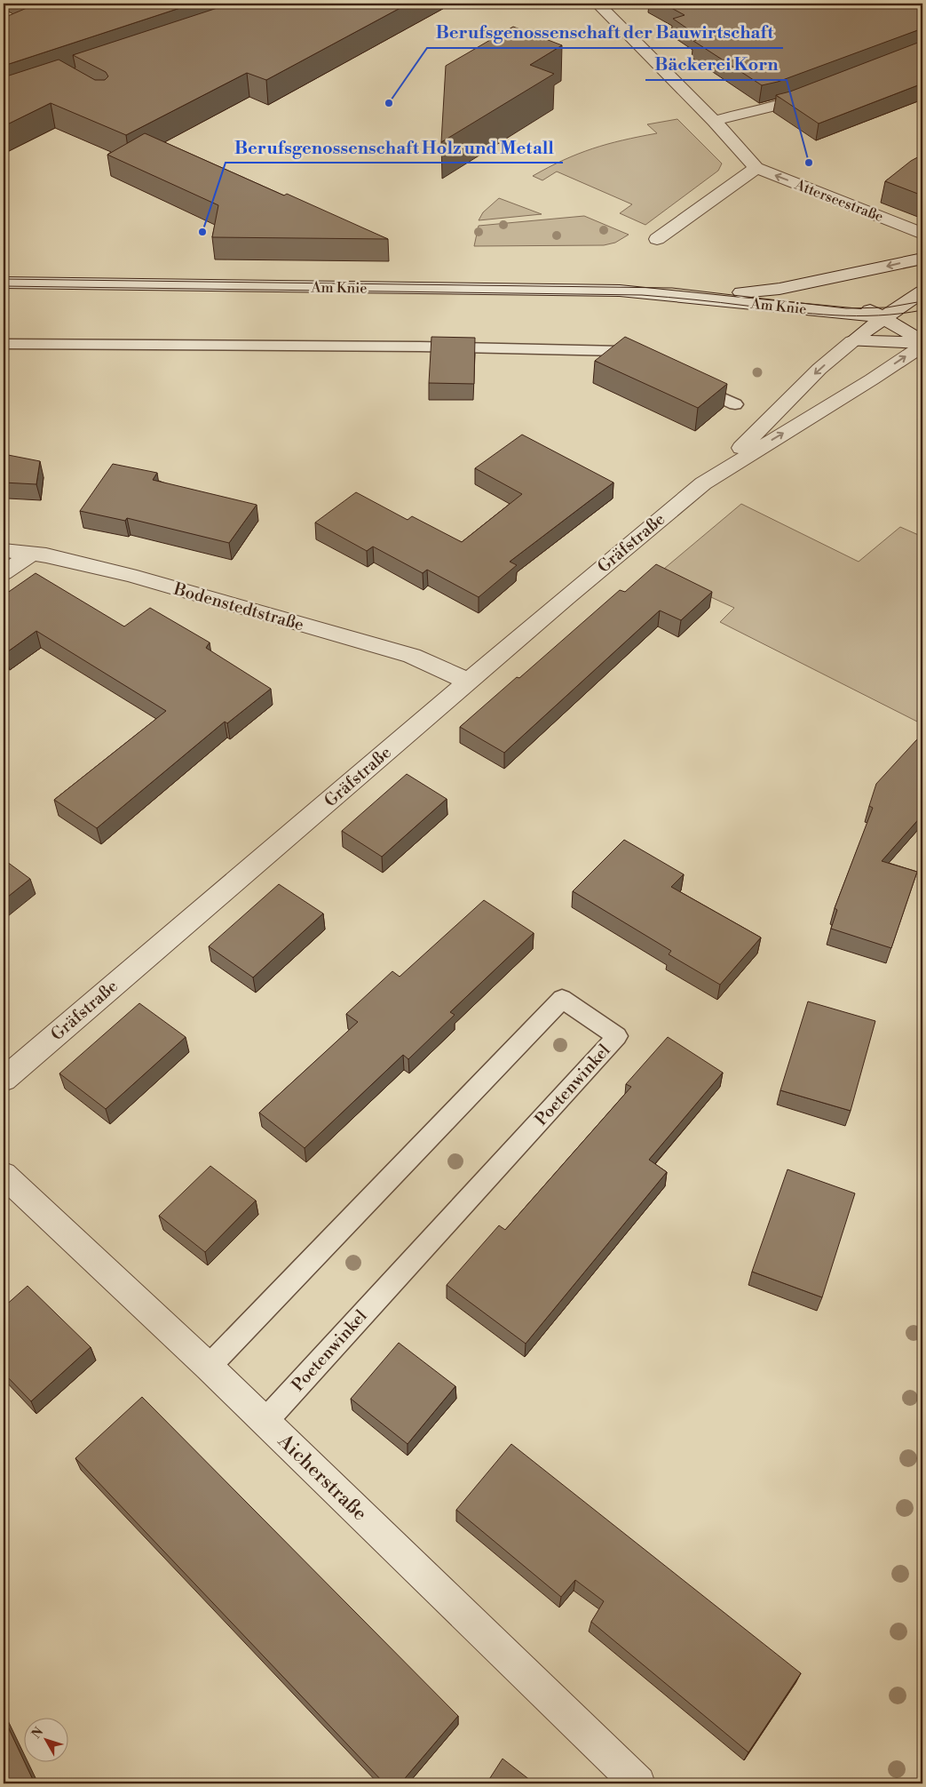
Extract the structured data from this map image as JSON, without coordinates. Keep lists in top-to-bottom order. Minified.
{"streets":{"street":["Atterseestraße","Am Knie","Gräfstraße","Bodenstedtstraße","Aicherstraße"],"lane":["Poetenwinkel"]},"crossings":[["Am Knie","Gräfstraße"],["Gräfstraße","Bodenstedtstraße"],["Poetenwinkel","Aicherstraße"]],"places":["Berufsgenossenschaft der Bauwirtschaft","Bäckerei Korn","Berufsgenossenschaft Holz und Metall"],"north":"top left"}
